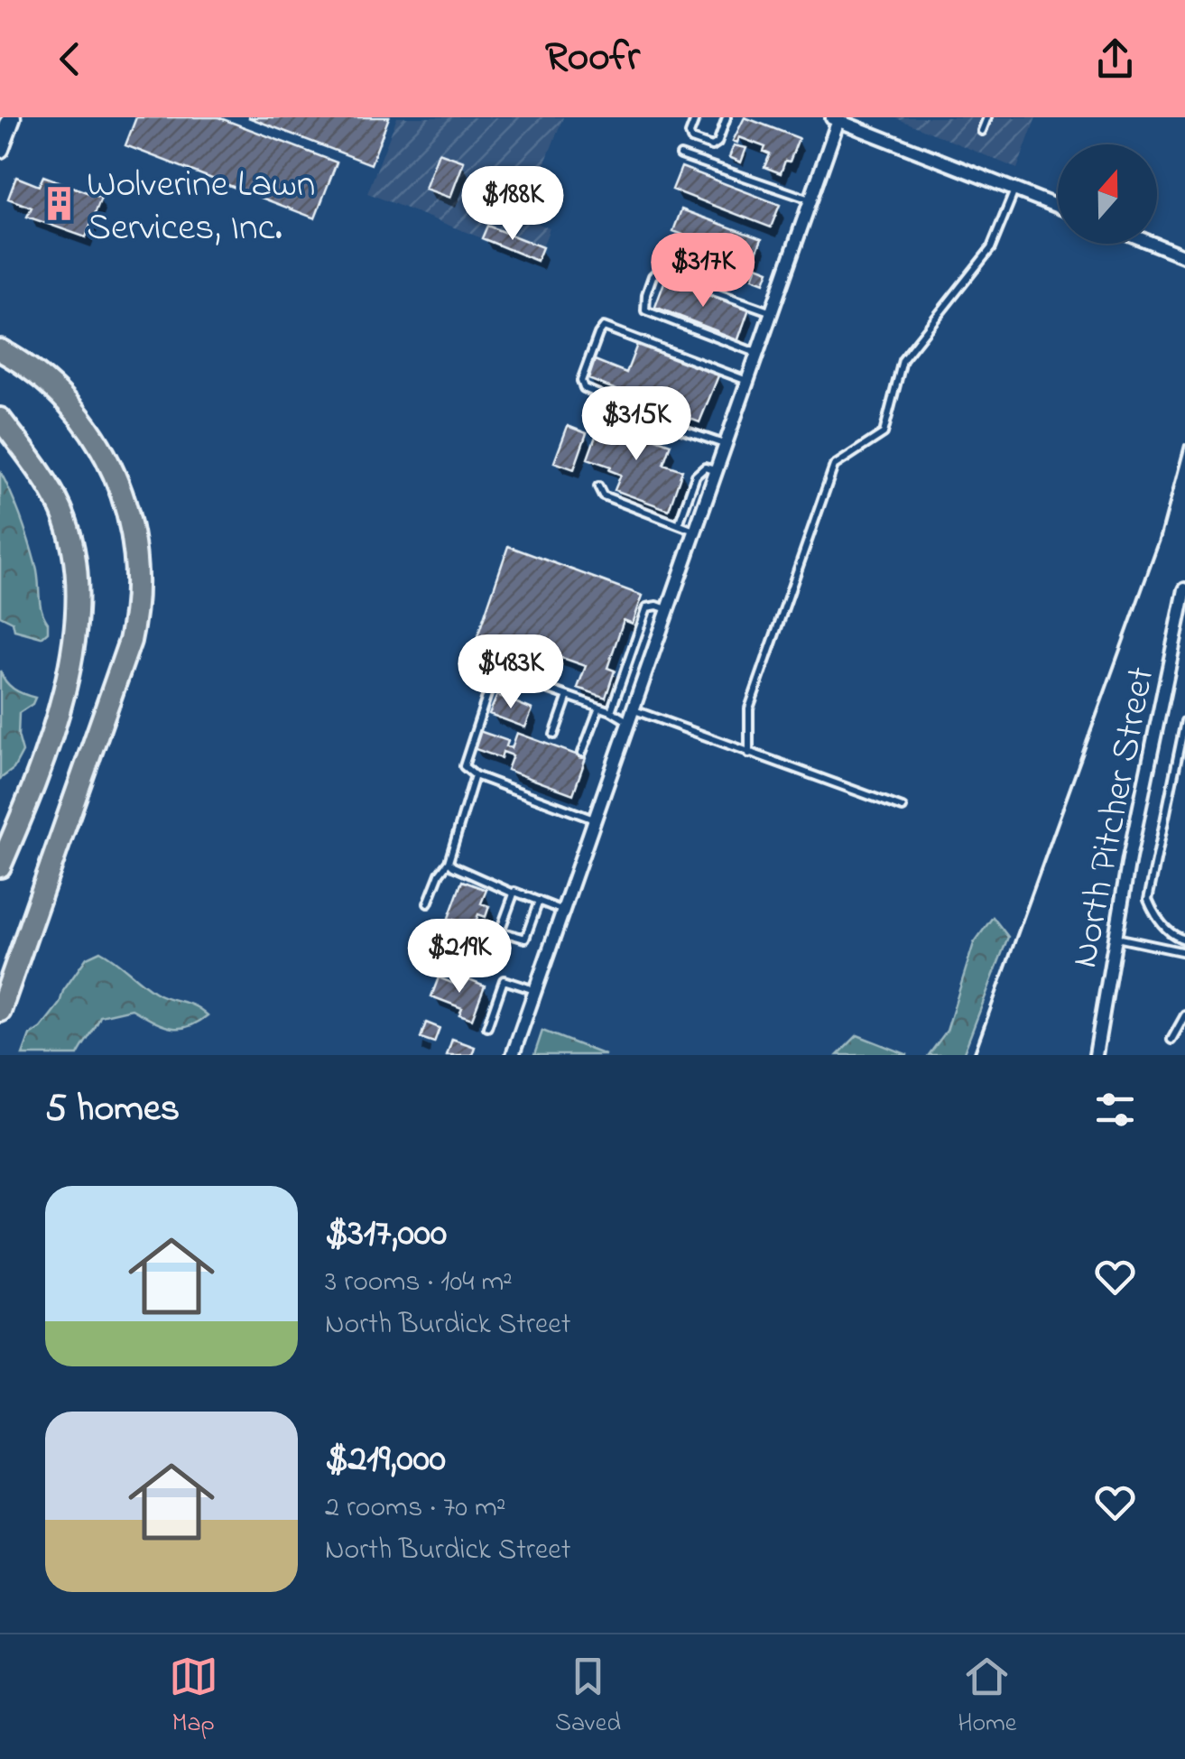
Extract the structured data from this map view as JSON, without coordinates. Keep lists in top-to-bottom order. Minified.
{"streets":{"street":["North Pitcher Street"]},"places":{"building":["Wolverine Lawn Services, Inc."]},"north":"top","page":{"header":"Roofr","price":["$188K","$317K","$315K","$483K","$219K"],"heading":"5 homes","list":[{"name":"$317,000","note":"3 rooms · 104 m² · North Burdick Street"},{"name":"$219,000","note":"2 rooms · 70 m² · North Burdick Street"}],"tabs":["Map","Saved","Home"]}}
